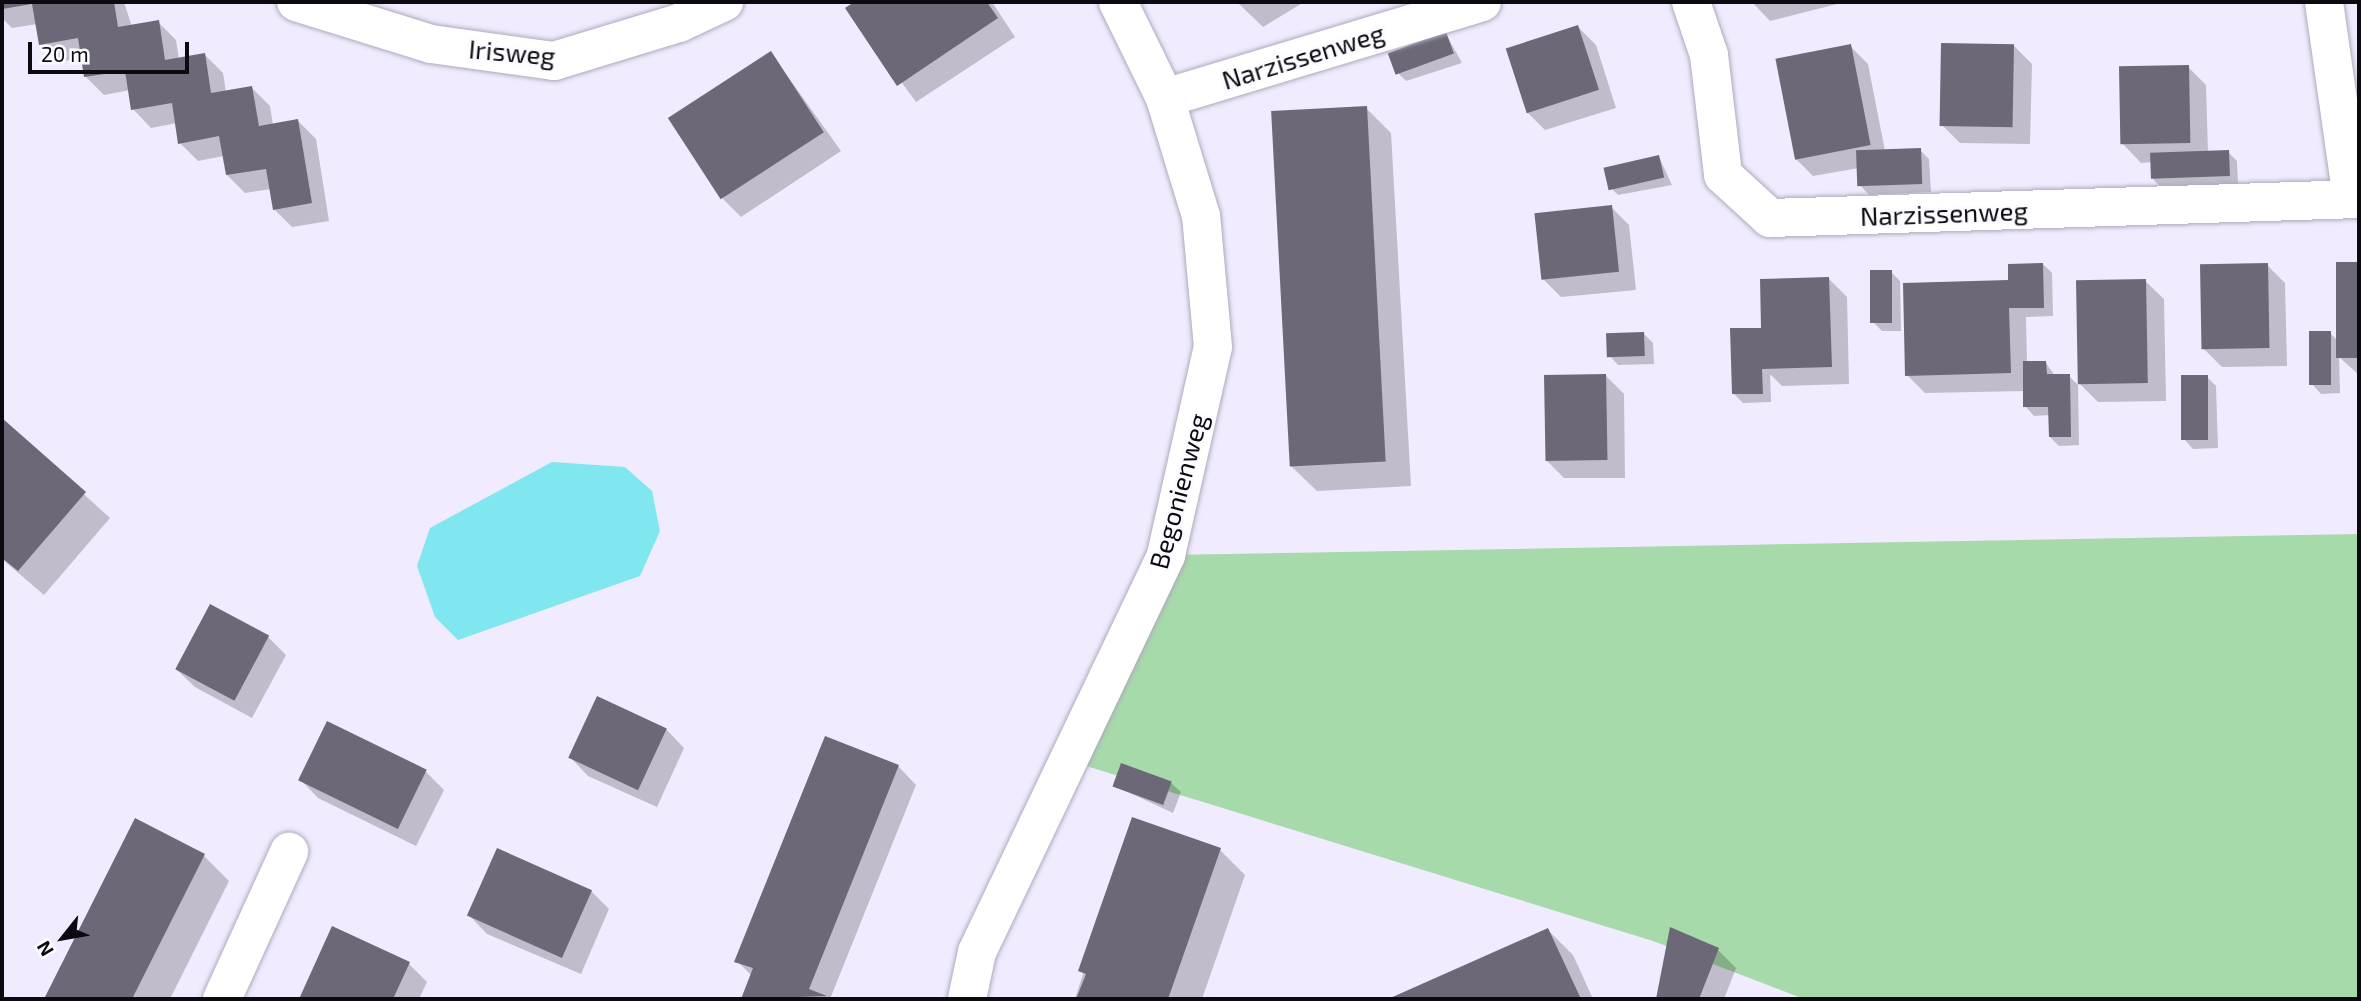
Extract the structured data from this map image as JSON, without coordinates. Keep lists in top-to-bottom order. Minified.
{"streets":{"street":["Irisweg","Narzissenweg","Begonienweg"]},"crossings":[["Narzissenweg","Begonienweg"]],"scale_bar":"20 m","north":"bottom left"}
